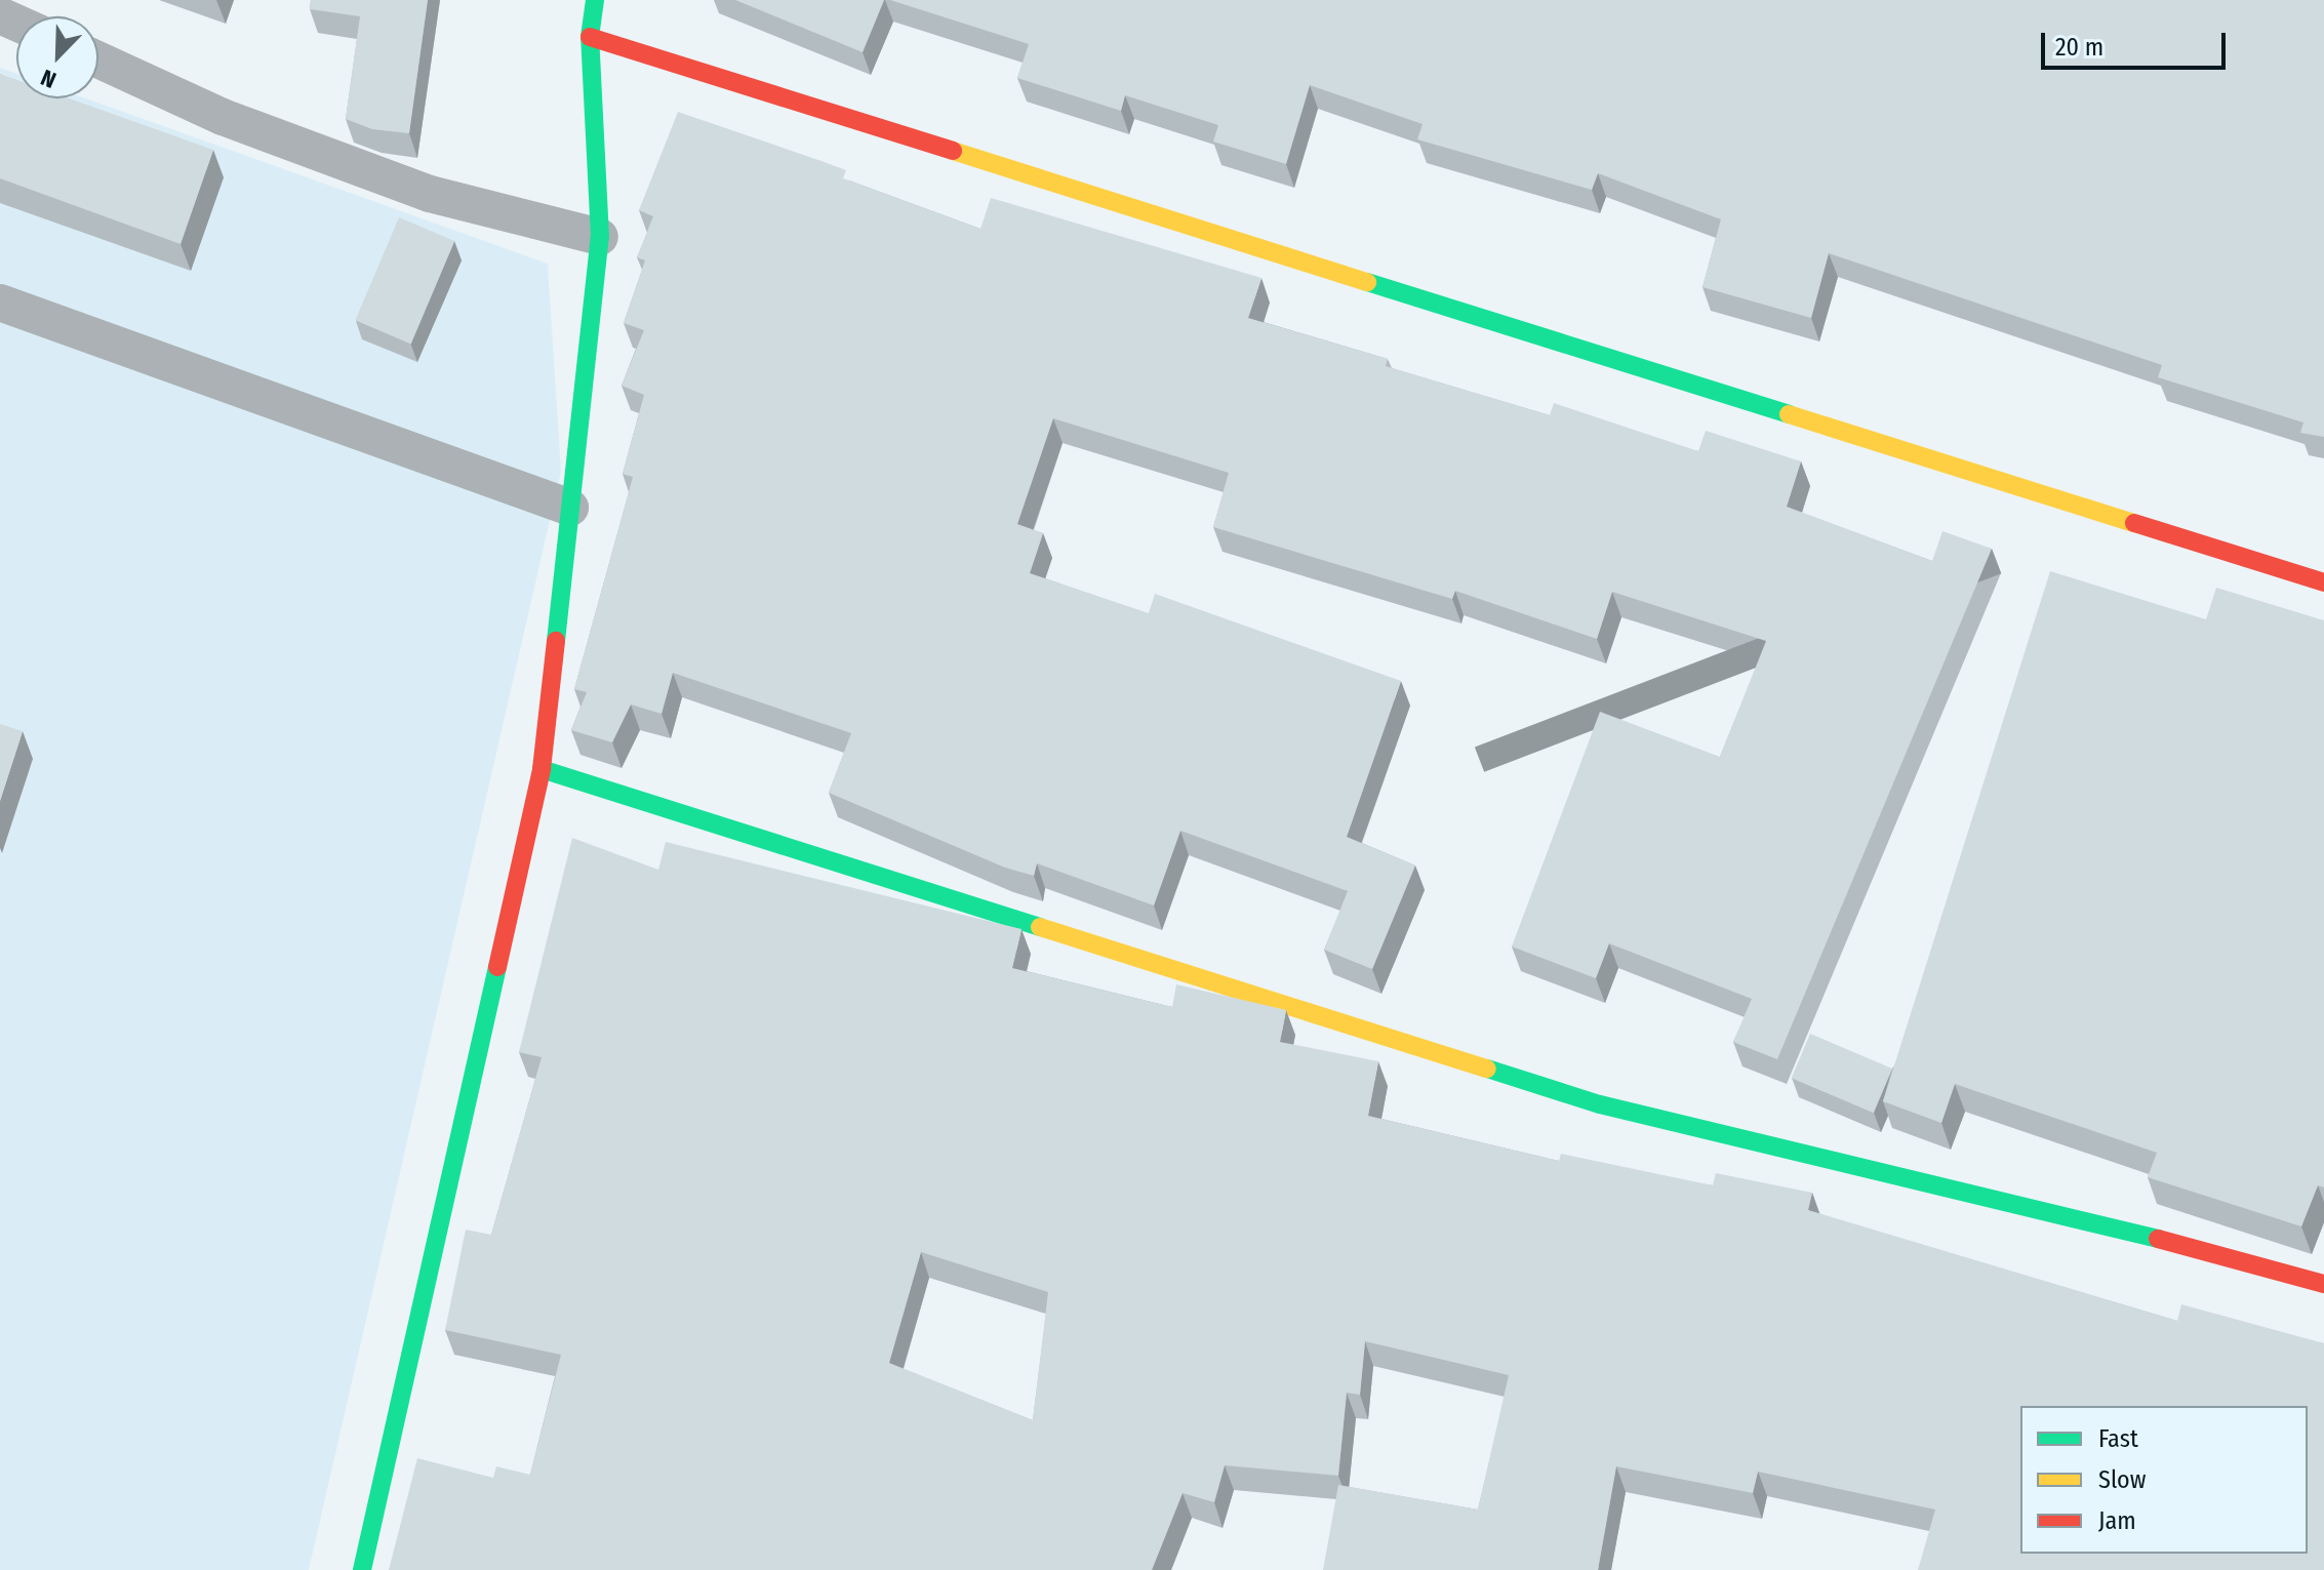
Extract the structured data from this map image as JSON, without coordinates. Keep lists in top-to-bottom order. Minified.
{"legend":["Fast","Slow","Jam"],"scale_bar":"20 m","north":"bottom left"}
